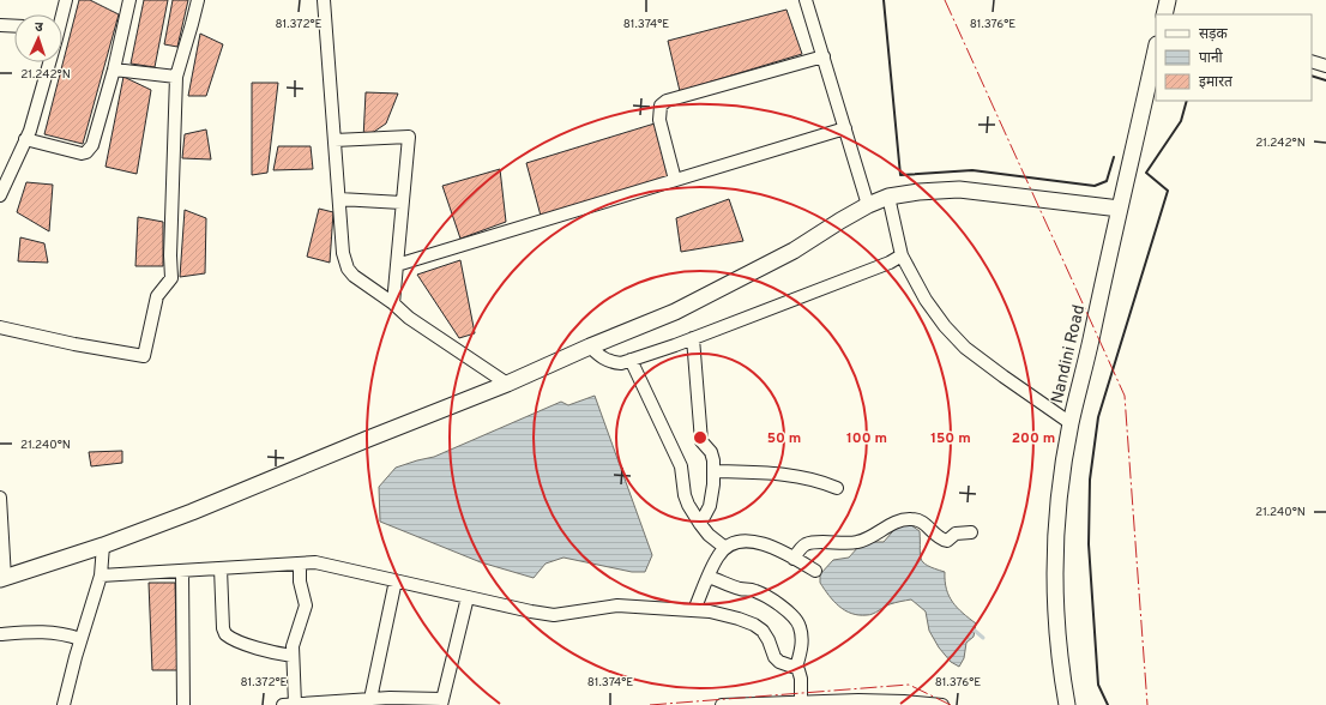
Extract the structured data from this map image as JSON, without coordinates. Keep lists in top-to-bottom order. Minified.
{"streets":{"main road":["Nandini Road"]},"legend":["सड़क","पानी","इमारत"],"north":"top","coordinates":["81.372°E","81.374°E","81.376°E","21.242°N","21.240°N"],"rings":["50 m","100 m","150 m","200 m"]}
